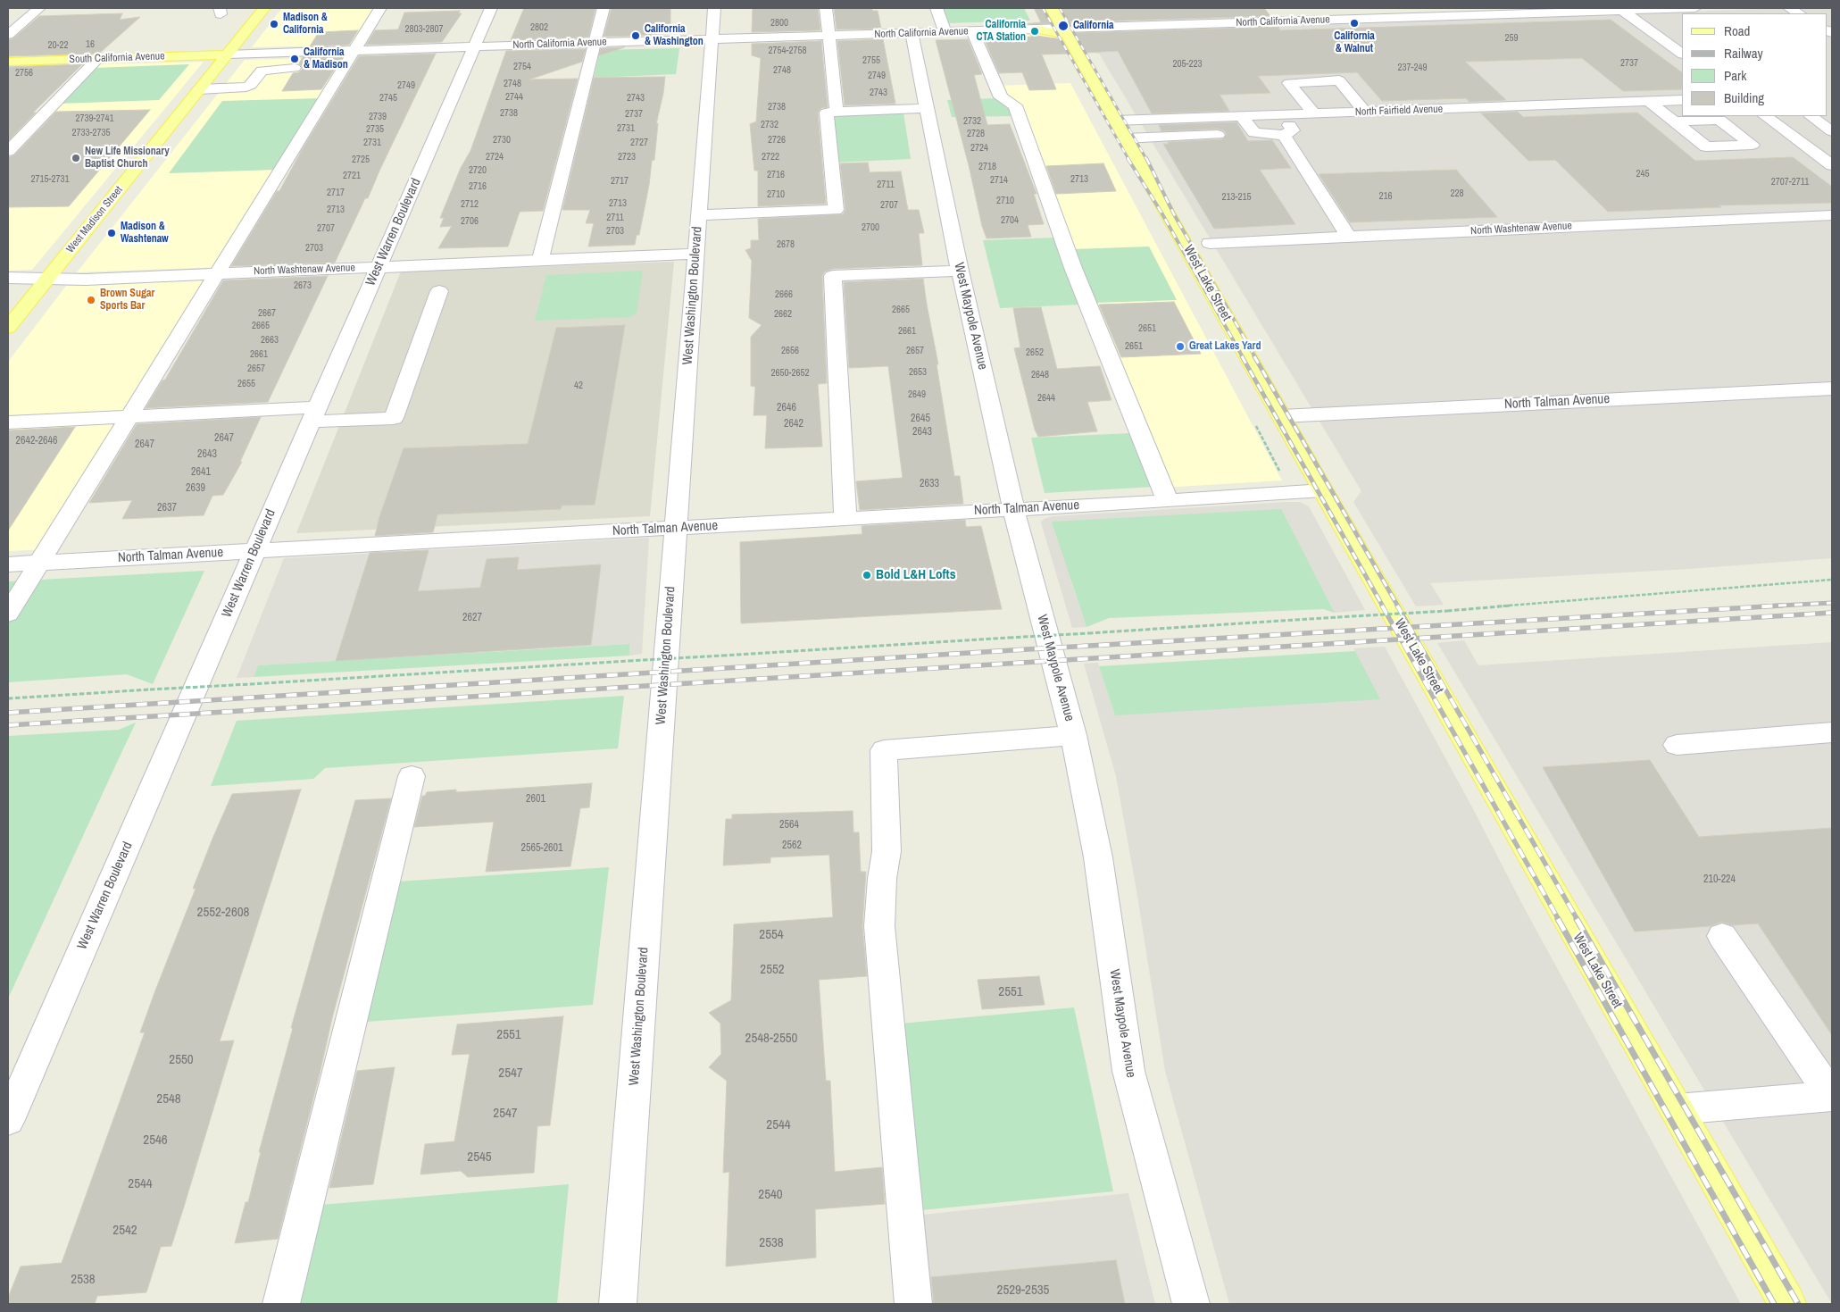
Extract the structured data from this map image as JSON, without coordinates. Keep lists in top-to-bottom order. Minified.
{"streets":{"main road":["South California Avenue","West Madison Street","West Lake Street"],"street":["North California Avenue","North Fairfield Avenue","North Washtenaw Avenue","West Warren Boulevard","West Washington Boulevard","West Maypole Avenue","North Talman Avenue"]},"crossings":[["North California Avenue","South California Avenue"],["North California Avenue","West Madison Street"],["North California Avenue","West Warren Boulevard"],["North California Avenue","West Lake Street"],["North California Avenue","West Washington Boulevard"],["North California Avenue","West Maypole Avenue"],["South California Avenue","West Madison Street"],["North Fairfield Avenue","West Lake Street"],["West Madison Street","North Washtenaw Avenue"],["North Washtenaw Avenue","West Warren Boulevard"],["North Washtenaw Avenue","West Lake Street"],["North Washtenaw Avenue","West Washington Boulevard"],["West Warren Boulevard","North Talman Avenue"],["West Lake Street","North Talman Avenue"],["West Washington Boulevard","North Talman Avenue"],["West Maypole Avenue","North Talman Avenue"]],"places":["California & Walnut","Madison & California","California","California CTA Station","California & Washington","California & Madison","New Life Missionary Baptist Church","Madison & Washtenaw","Brown Sugar Sports Bar","Great Lakes Yard","Bold L&H Lofts"],"house_numbers":["2800","2802","2803-2807","259","16","20-22","2754-2758","2755","2737","205-223","2754","237-249","2748","2756","2749","2748","2749","2743","2744","2745","2743","2738","2738","2737","2739","2739-2741","2732","2732","2731","2735","2733-2735","2728","2730","2726","2731","2727","2724","2724","2723","2722","2725","2718","2720","245","2716","2721","2715-2731","2713","2714","2717","2707-2711","2711","2716","2717","228","2710","216","213-215","2710","2713","2712","2707","2713","2711","2704","2706","2700","2707","2703","2678","2703","2673","2666","2665","2667","2662","2665","2651","2661","2663","2651","2656","2657","2652","2661","2657","2653","2650-2652","2648","2655","42","2649","2644","2646","2645","2642","2643","2647","2642-2646","2647","2643","2641","2633","2639","2637","2627","2601","2564","2562","2565-2601","210-224","2552-2608","2554","2552","2551","2551","2548-2550","2550","2547","2548","2547","2544","2546","2545","2544","2540","2542","2538","2538","2529-2535"],"legend":["Road","Railway","Park","Building"]}
